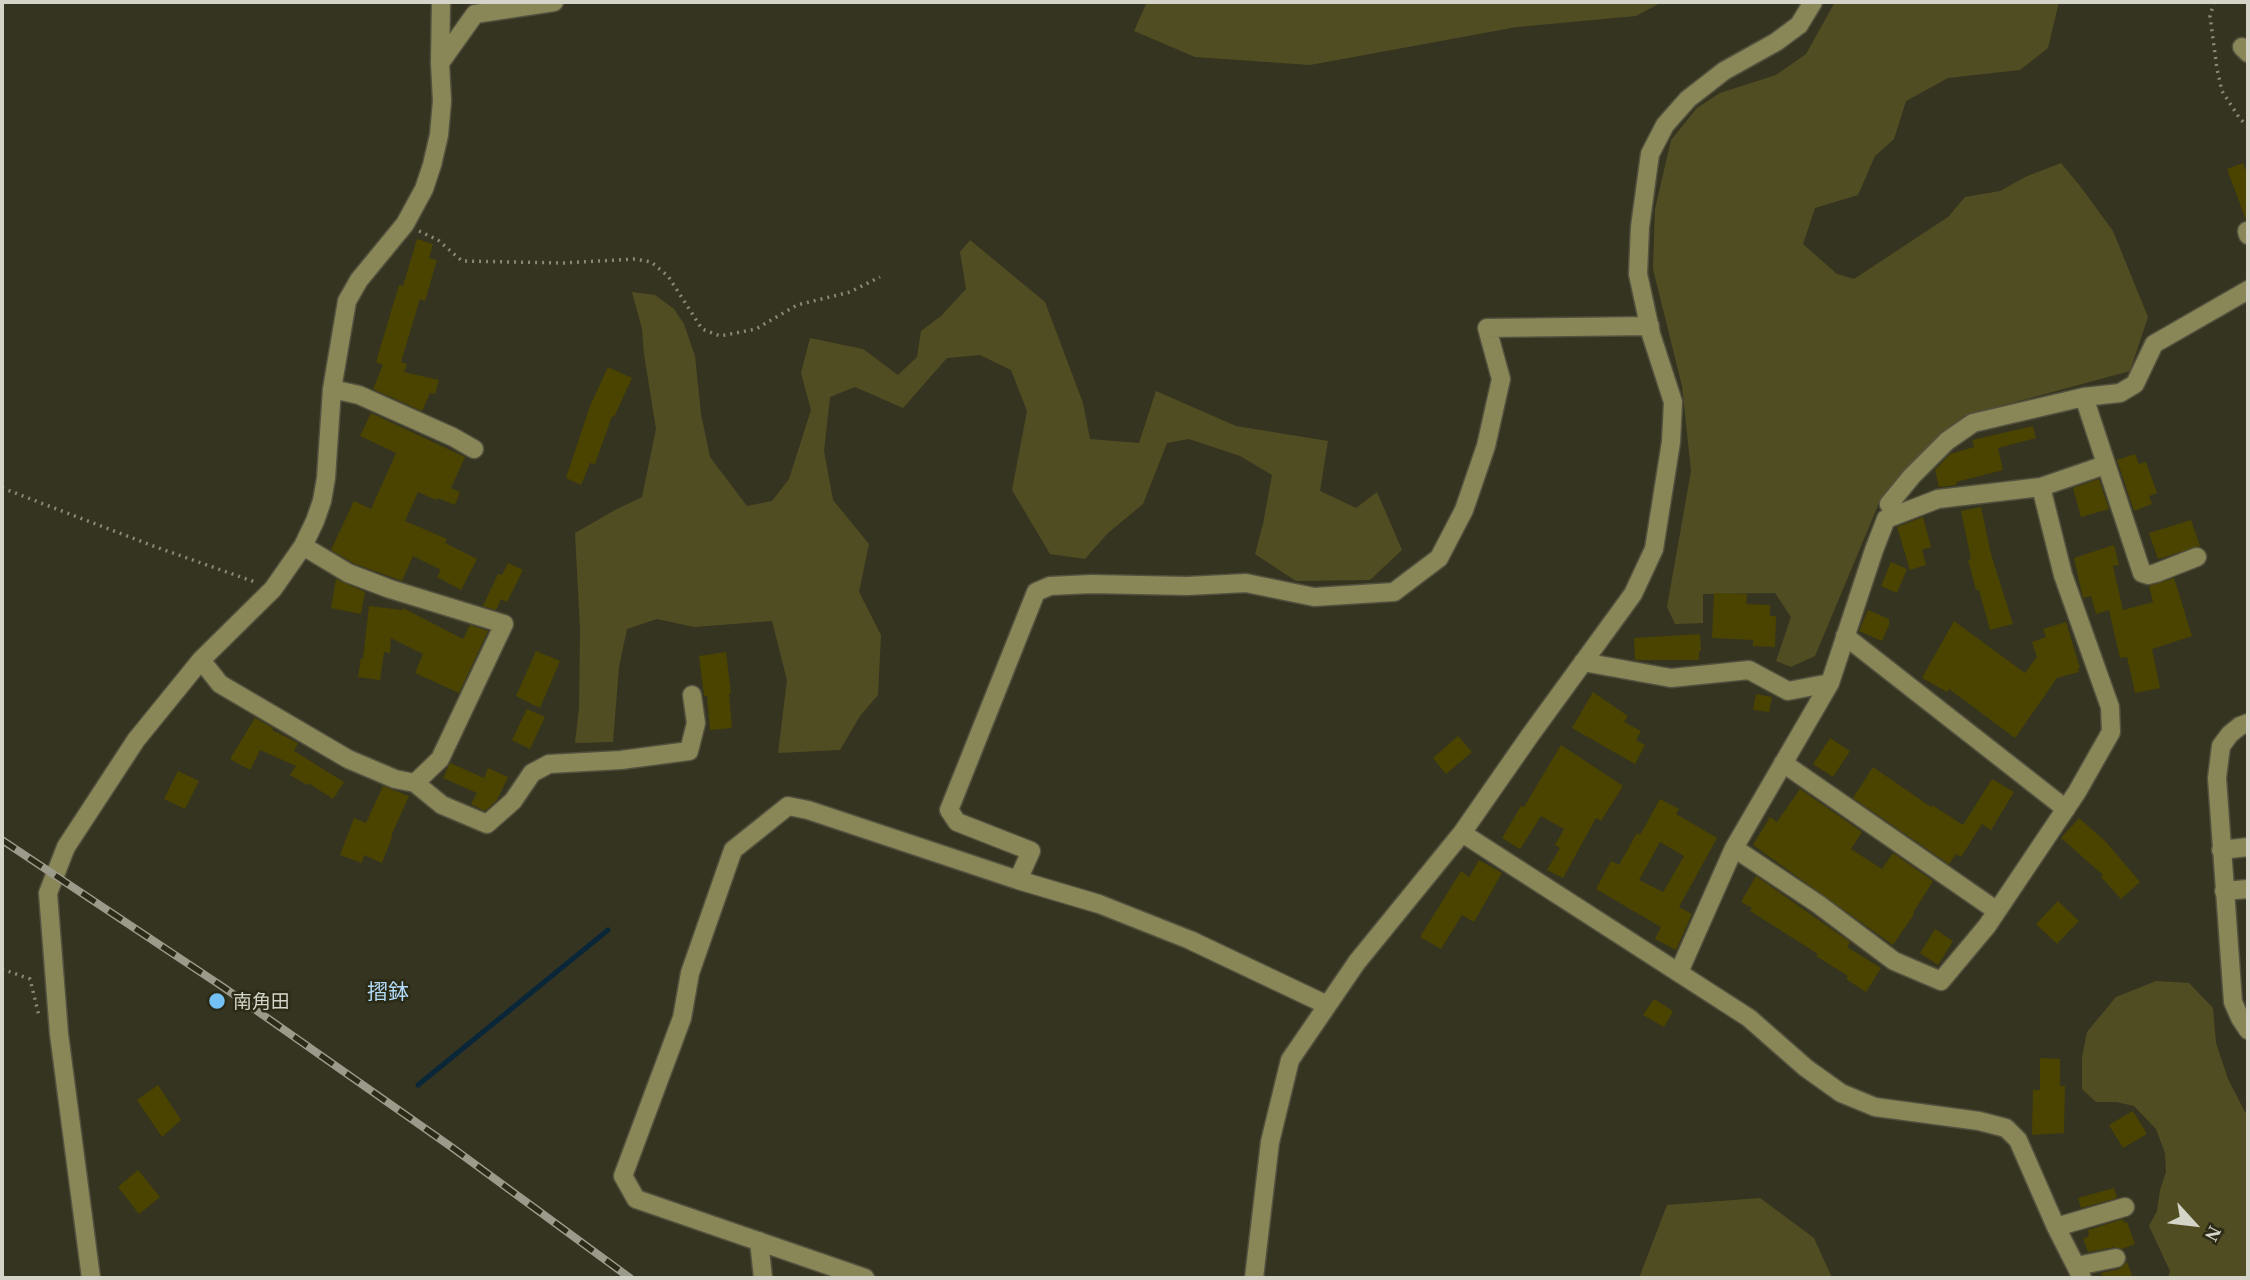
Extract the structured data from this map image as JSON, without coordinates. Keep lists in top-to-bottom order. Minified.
{"districts":["摺鉢"],"places":["南角田"],"north":"bottom right"}
